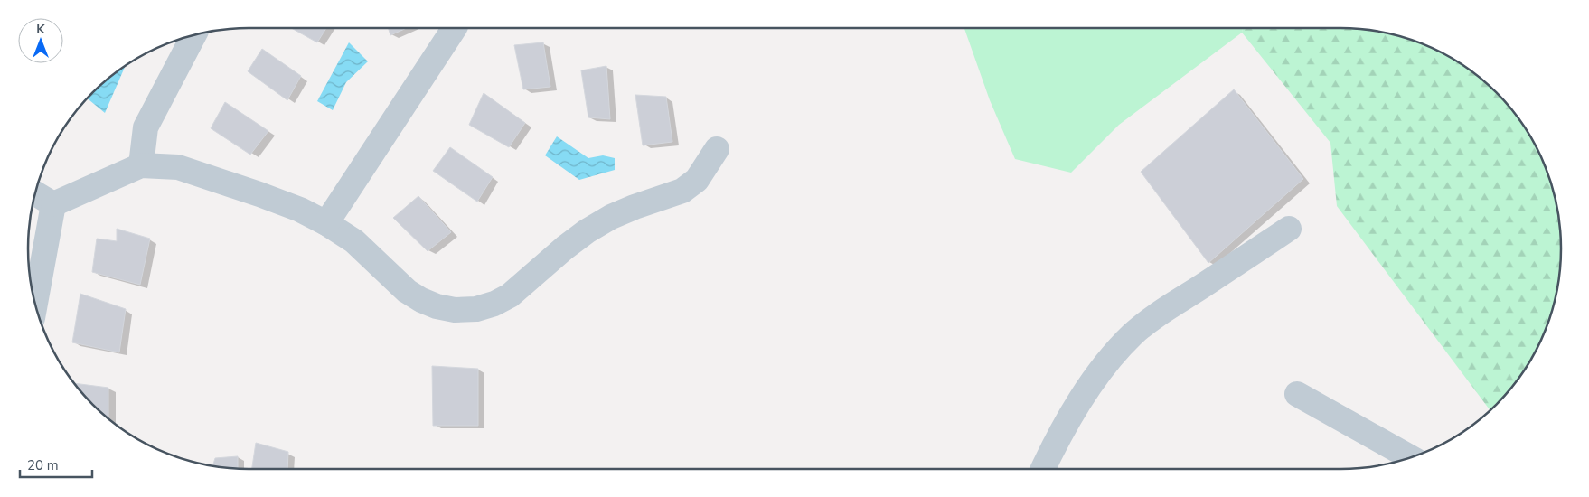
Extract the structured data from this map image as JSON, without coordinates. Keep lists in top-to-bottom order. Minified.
{"scale_bar":"20 m","north":"top"}
